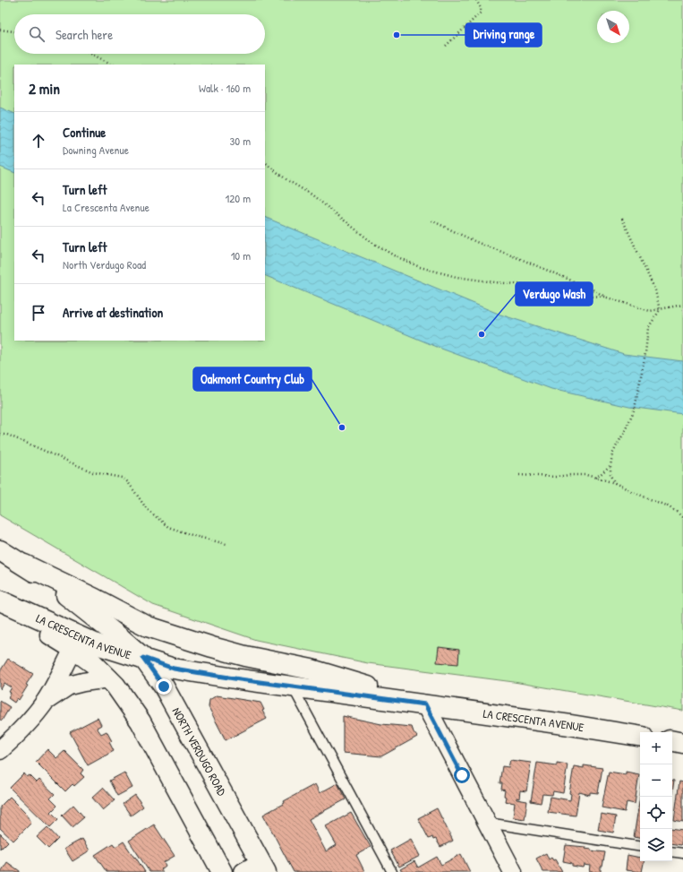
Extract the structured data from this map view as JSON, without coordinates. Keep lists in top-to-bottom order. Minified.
{"streets":{"main road":["LA CRESCENTA AVENUE","NORTH VERDUGO ROAD"]},"crossings":[["LA CRESCENTA AVENUE","NORTH VERDUGO ROAD"]],"places":["Driving range","Verdugo Wash","Oakmont Country Club"],"north":"bottom right","page":{"search":"Search here","heading":["2 min","Walk · 160 m"],"list":[["Continue","Downing Avenue","30 m"],["Turn left","La Crescenta Avenue","120 m"],["Turn left","North Verdugo Road","10 m"],"Arrive at destination"],"map_buttons":["+","−"]}}
